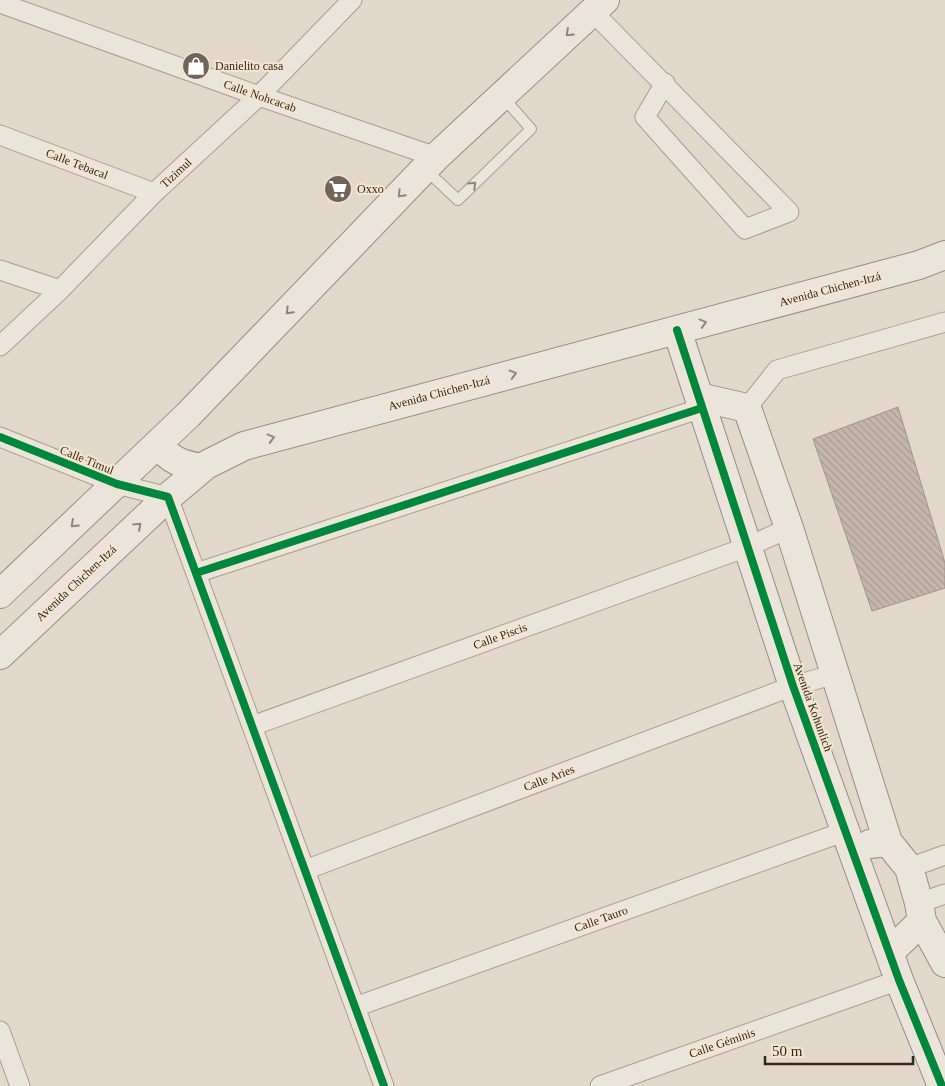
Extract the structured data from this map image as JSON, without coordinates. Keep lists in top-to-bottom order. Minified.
{"streets":{"main road":["Avenida Chichen-Itzá","Avenida Kohunlich"],"street":["Calle Nohcacab","Calle Tebacal","Tizimul","Calle Timul","Calle Piscis","Calle Aries","Calle Tauro","Calle Géminis"]},"crossings":[["Calle Nohcacab","Tizimul"],["Calle Tebacal","Tizimul"],["Avenida Chichen-Itzá","Calle Timul"],["Avenida Chichen-Itzá","Avenida Kohunlich"],["Calle Piscis","Avenida Kohunlich"],["Avenida Kohunlich","Calle Aries"],["Avenida Kohunlich","Calle Tauro"],["Avenida Kohunlich","Calle Géminis"]],"places":{"shop":["Danielito casa"],"supermarket":["Oxxo"]},"scale_bar":"50 m"}
